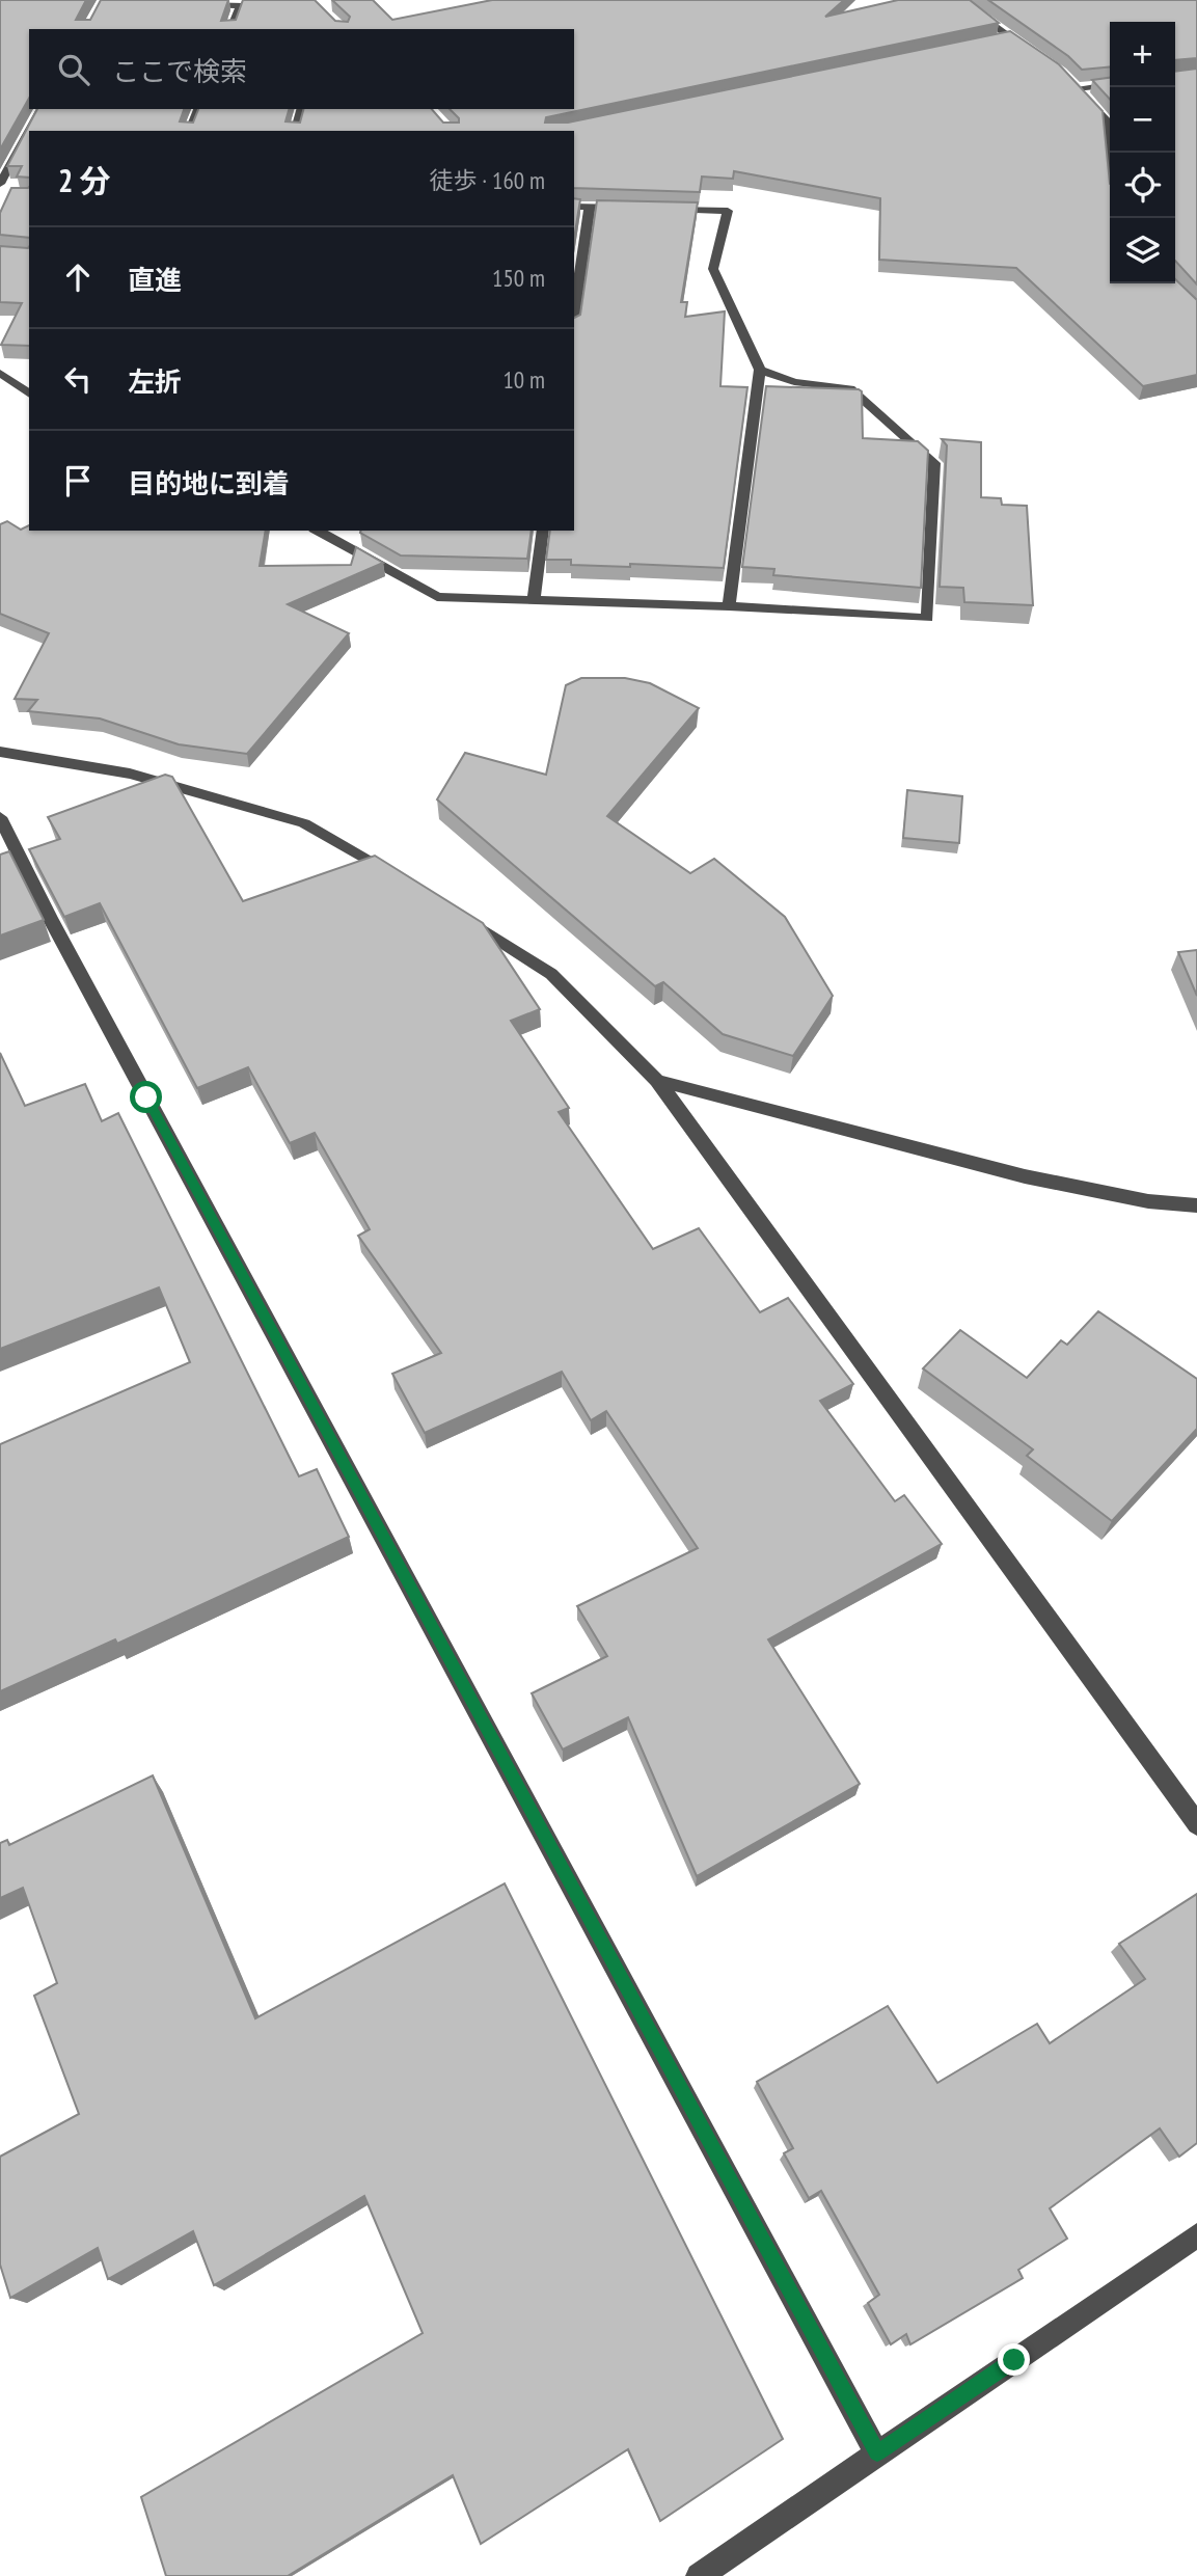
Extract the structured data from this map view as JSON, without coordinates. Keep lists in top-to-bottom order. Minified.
{"page":{"map_buttons":["+","−"],"search":"ここで検索","heading":["2 分","徒歩 · 160 m"],"list":[["直進","150 m"],["左折","10 m"],"目的地に到着"]}}
